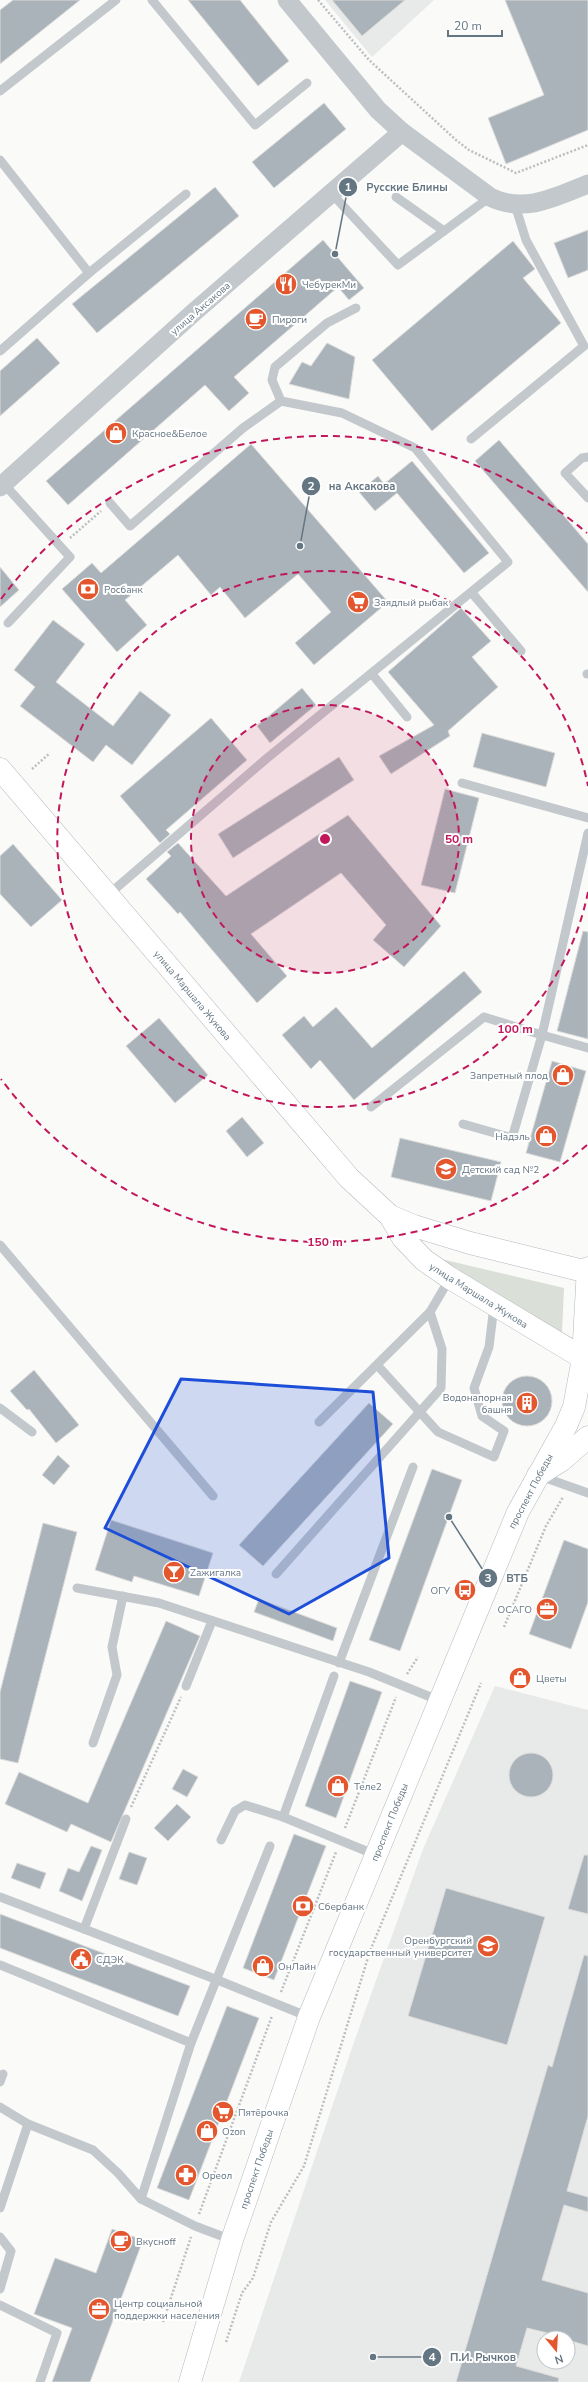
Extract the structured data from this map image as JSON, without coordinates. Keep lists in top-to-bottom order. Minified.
{"streets":{"main road":["улица Маршала Жукова","проспект Победы"],"street":["улица Аксакова"]},"crossings":[["улица Маршала Жукова","проспект Победы"]],"places":{"other":["Русские Блины","на Аксакова","ВТБ","П.И. Рычков"],"restaurant":["ЧебурекМи"],"cafe":["Пироги","Вкусноff"],"shop":["Красное&Белое","Запретный плод","Надэль","Цветы","Теле2","ОнЛайн","Ozon"],"bank":["Росбанк","Сбербанк"],"supermarket":["Заядлый рыбак","Пятёрочка"],"school or university":["Детский сад №2","Оренбургский государственный университет"],"building":["Водонапорная башня"],"bar":["Zажигалка"],"bus stop":["ОГУ"],"office":["ОСАГО","Центр социальной поддержки населения"],"public building":["СДЭК"],"pharmacy":["Ореол"]},"scale_bar":"20 m","north":"bottom","rings":["50 m","100 m","150 m"]}
